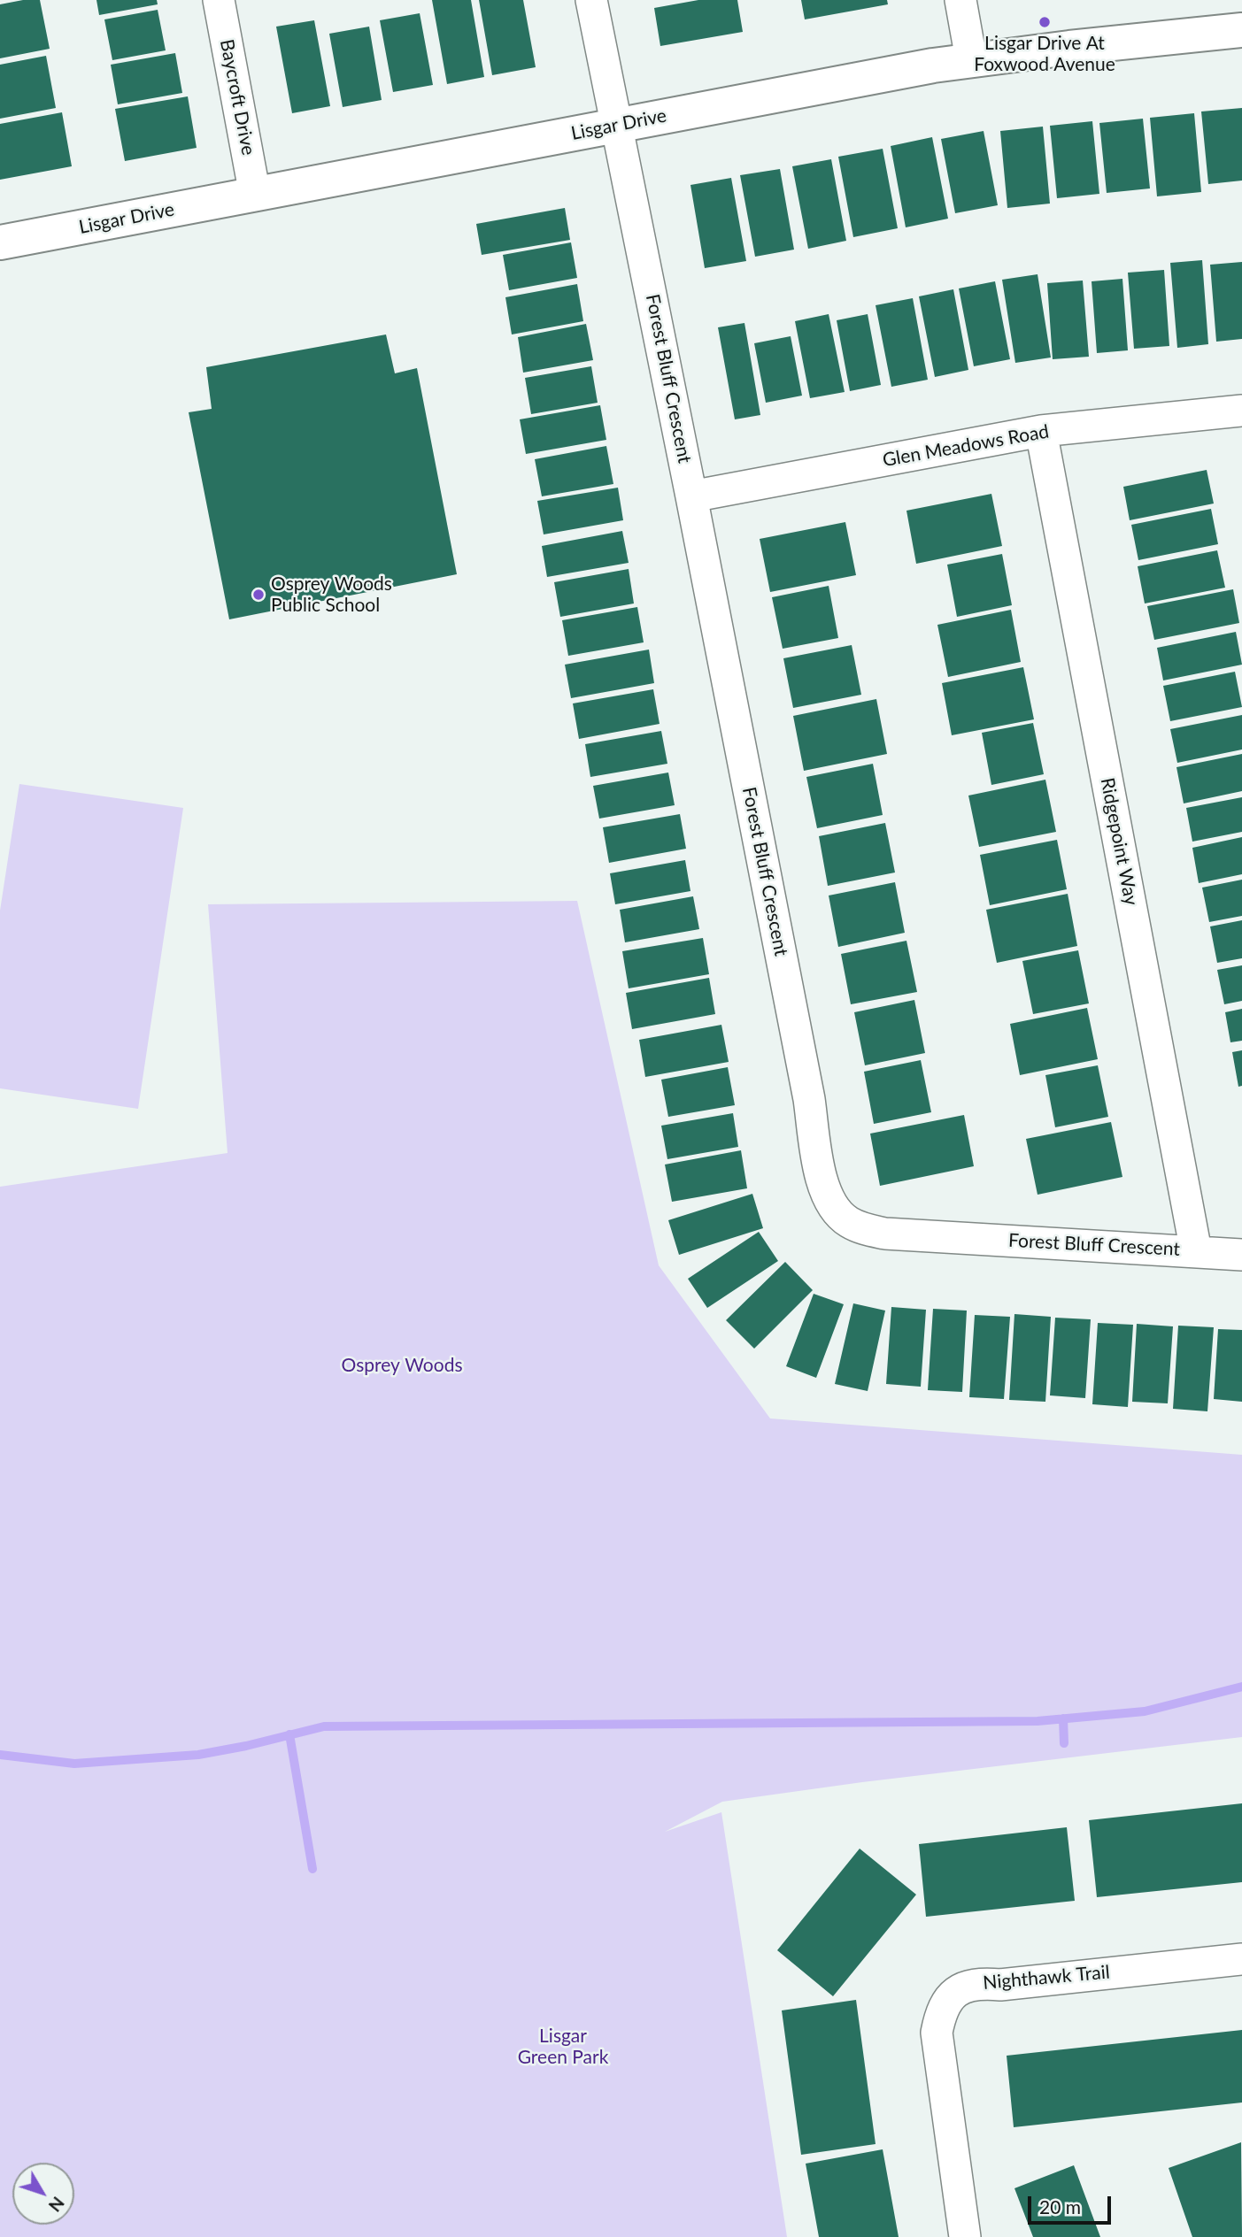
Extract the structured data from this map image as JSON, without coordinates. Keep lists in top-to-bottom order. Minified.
{"streets":{"street":["Baycroft Drive","Lisgar Drive","Forest Bluff Crescent","Glen Meadows Road","Ridgepoint Way","Nighthawk Trail"]},"crossings":[["Baycroft Drive","Lisgar Drive"],["Lisgar Drive","Forest Bluff Crescent"],["Forest Bluff Crescent","Glen Meadows Road"],["Forest Bluff Crescent","Ridgepoint Way"],["Glen Meadows Road","Ridgepoint Way"]],"parks":["Osprey Woods","Lisgar Green Park"],"places":["Lisgar Drive At Foxwood Avenue","Osprey Woods Public School"],"scale_bar":"20 m","north":"bottom right"}
